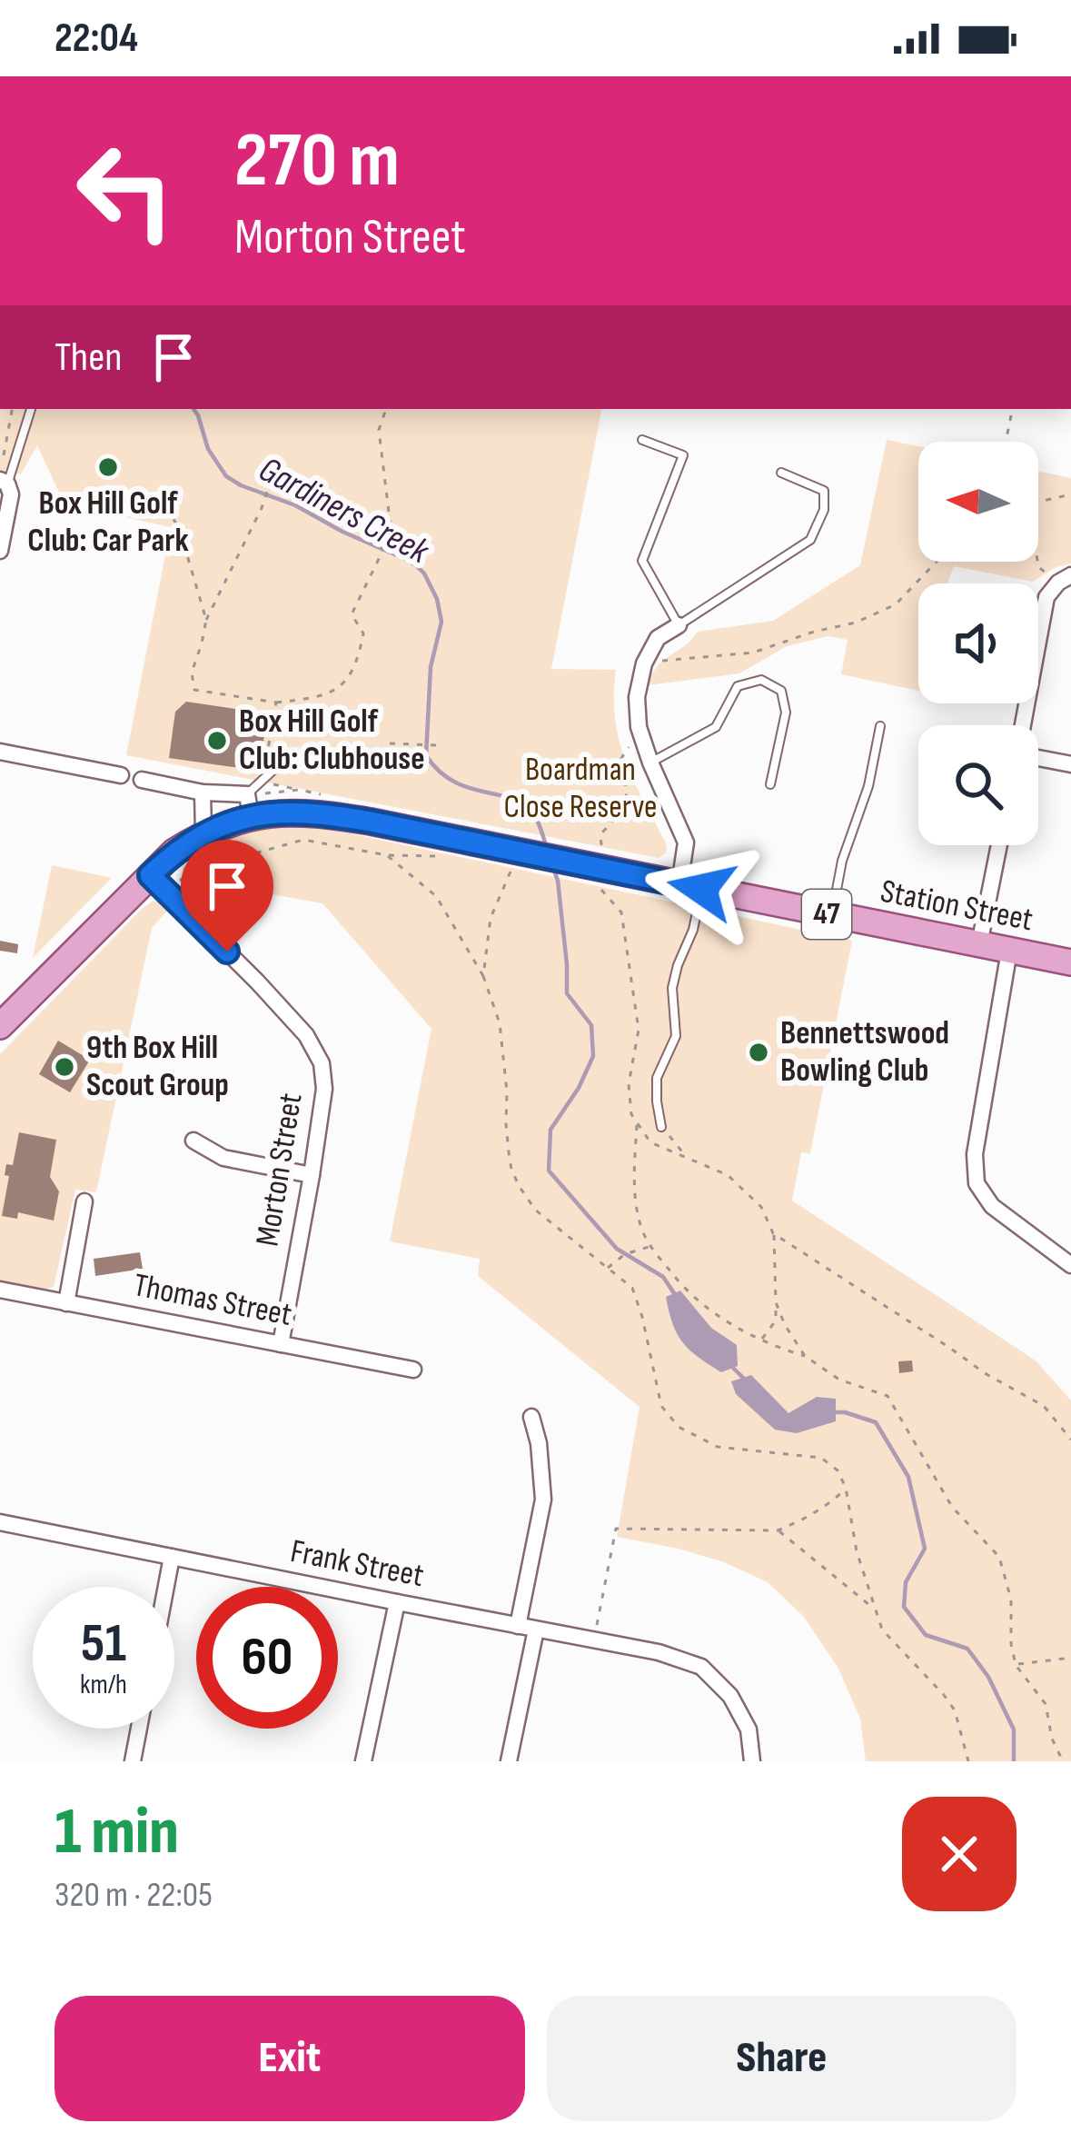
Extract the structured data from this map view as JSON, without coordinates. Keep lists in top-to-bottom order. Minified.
{"streets":{"main road":["Station Street","47"],"street":["Morton Street","Thomas Street","Frank Street"]},"crossings":[["Station Street","Morton Street"],["Morton Street","Thomas Street"]],"water":["Gardiners Creek"],"parks":["Boardman Close Reserve"],"places":["Box Hill Golf Club: Car Park","Box Hill Golf Club: Clubhouse","Bennettswood Bowling Club","9th Box Hill Scout Group"],"north":"left","page":{"status":"22:04","turn":["270 m","Morton Street"],"then":"Then","speed":"51 km/h","limit":"60","heading":["1 min","320 m · 22:05"],"buttons":["Exit","Share"]}}
